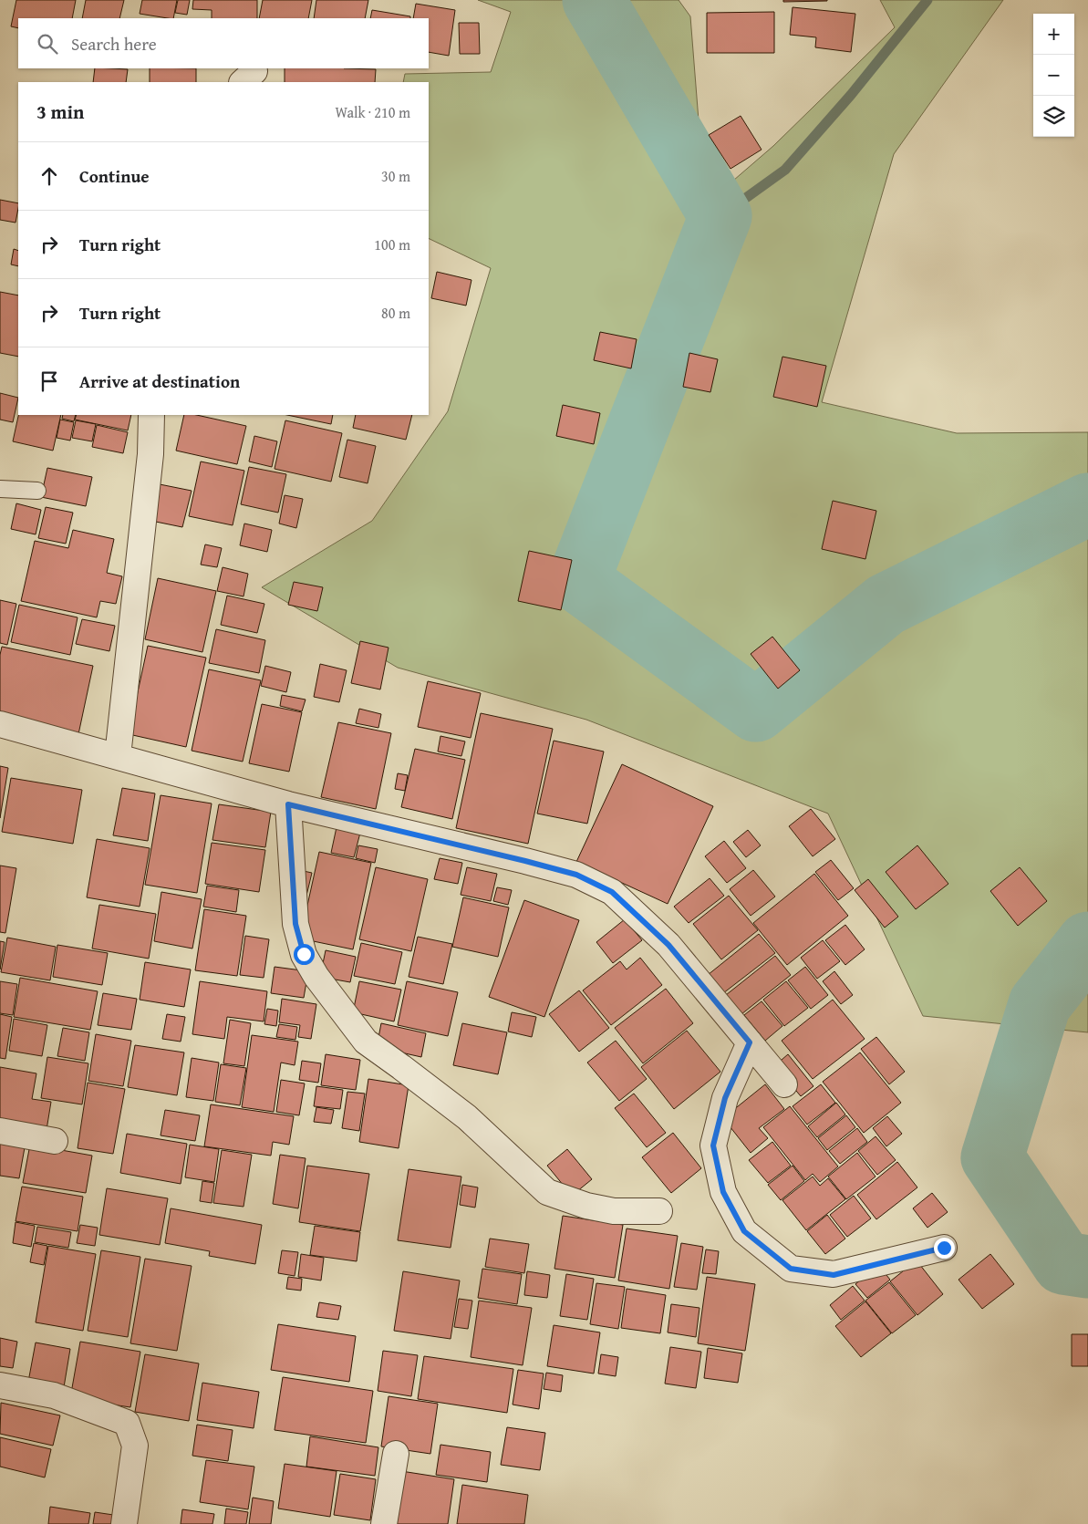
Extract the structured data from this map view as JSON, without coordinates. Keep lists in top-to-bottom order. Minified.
{"page":{"map_buttons":["+","−"],"search":"Search here","heading":["3 min","Walk · 210 m"],"list":[["Continue","30 m"],["Turn right","100 m"],["Turn right","80 m"],"Arrive at destination"]}}
